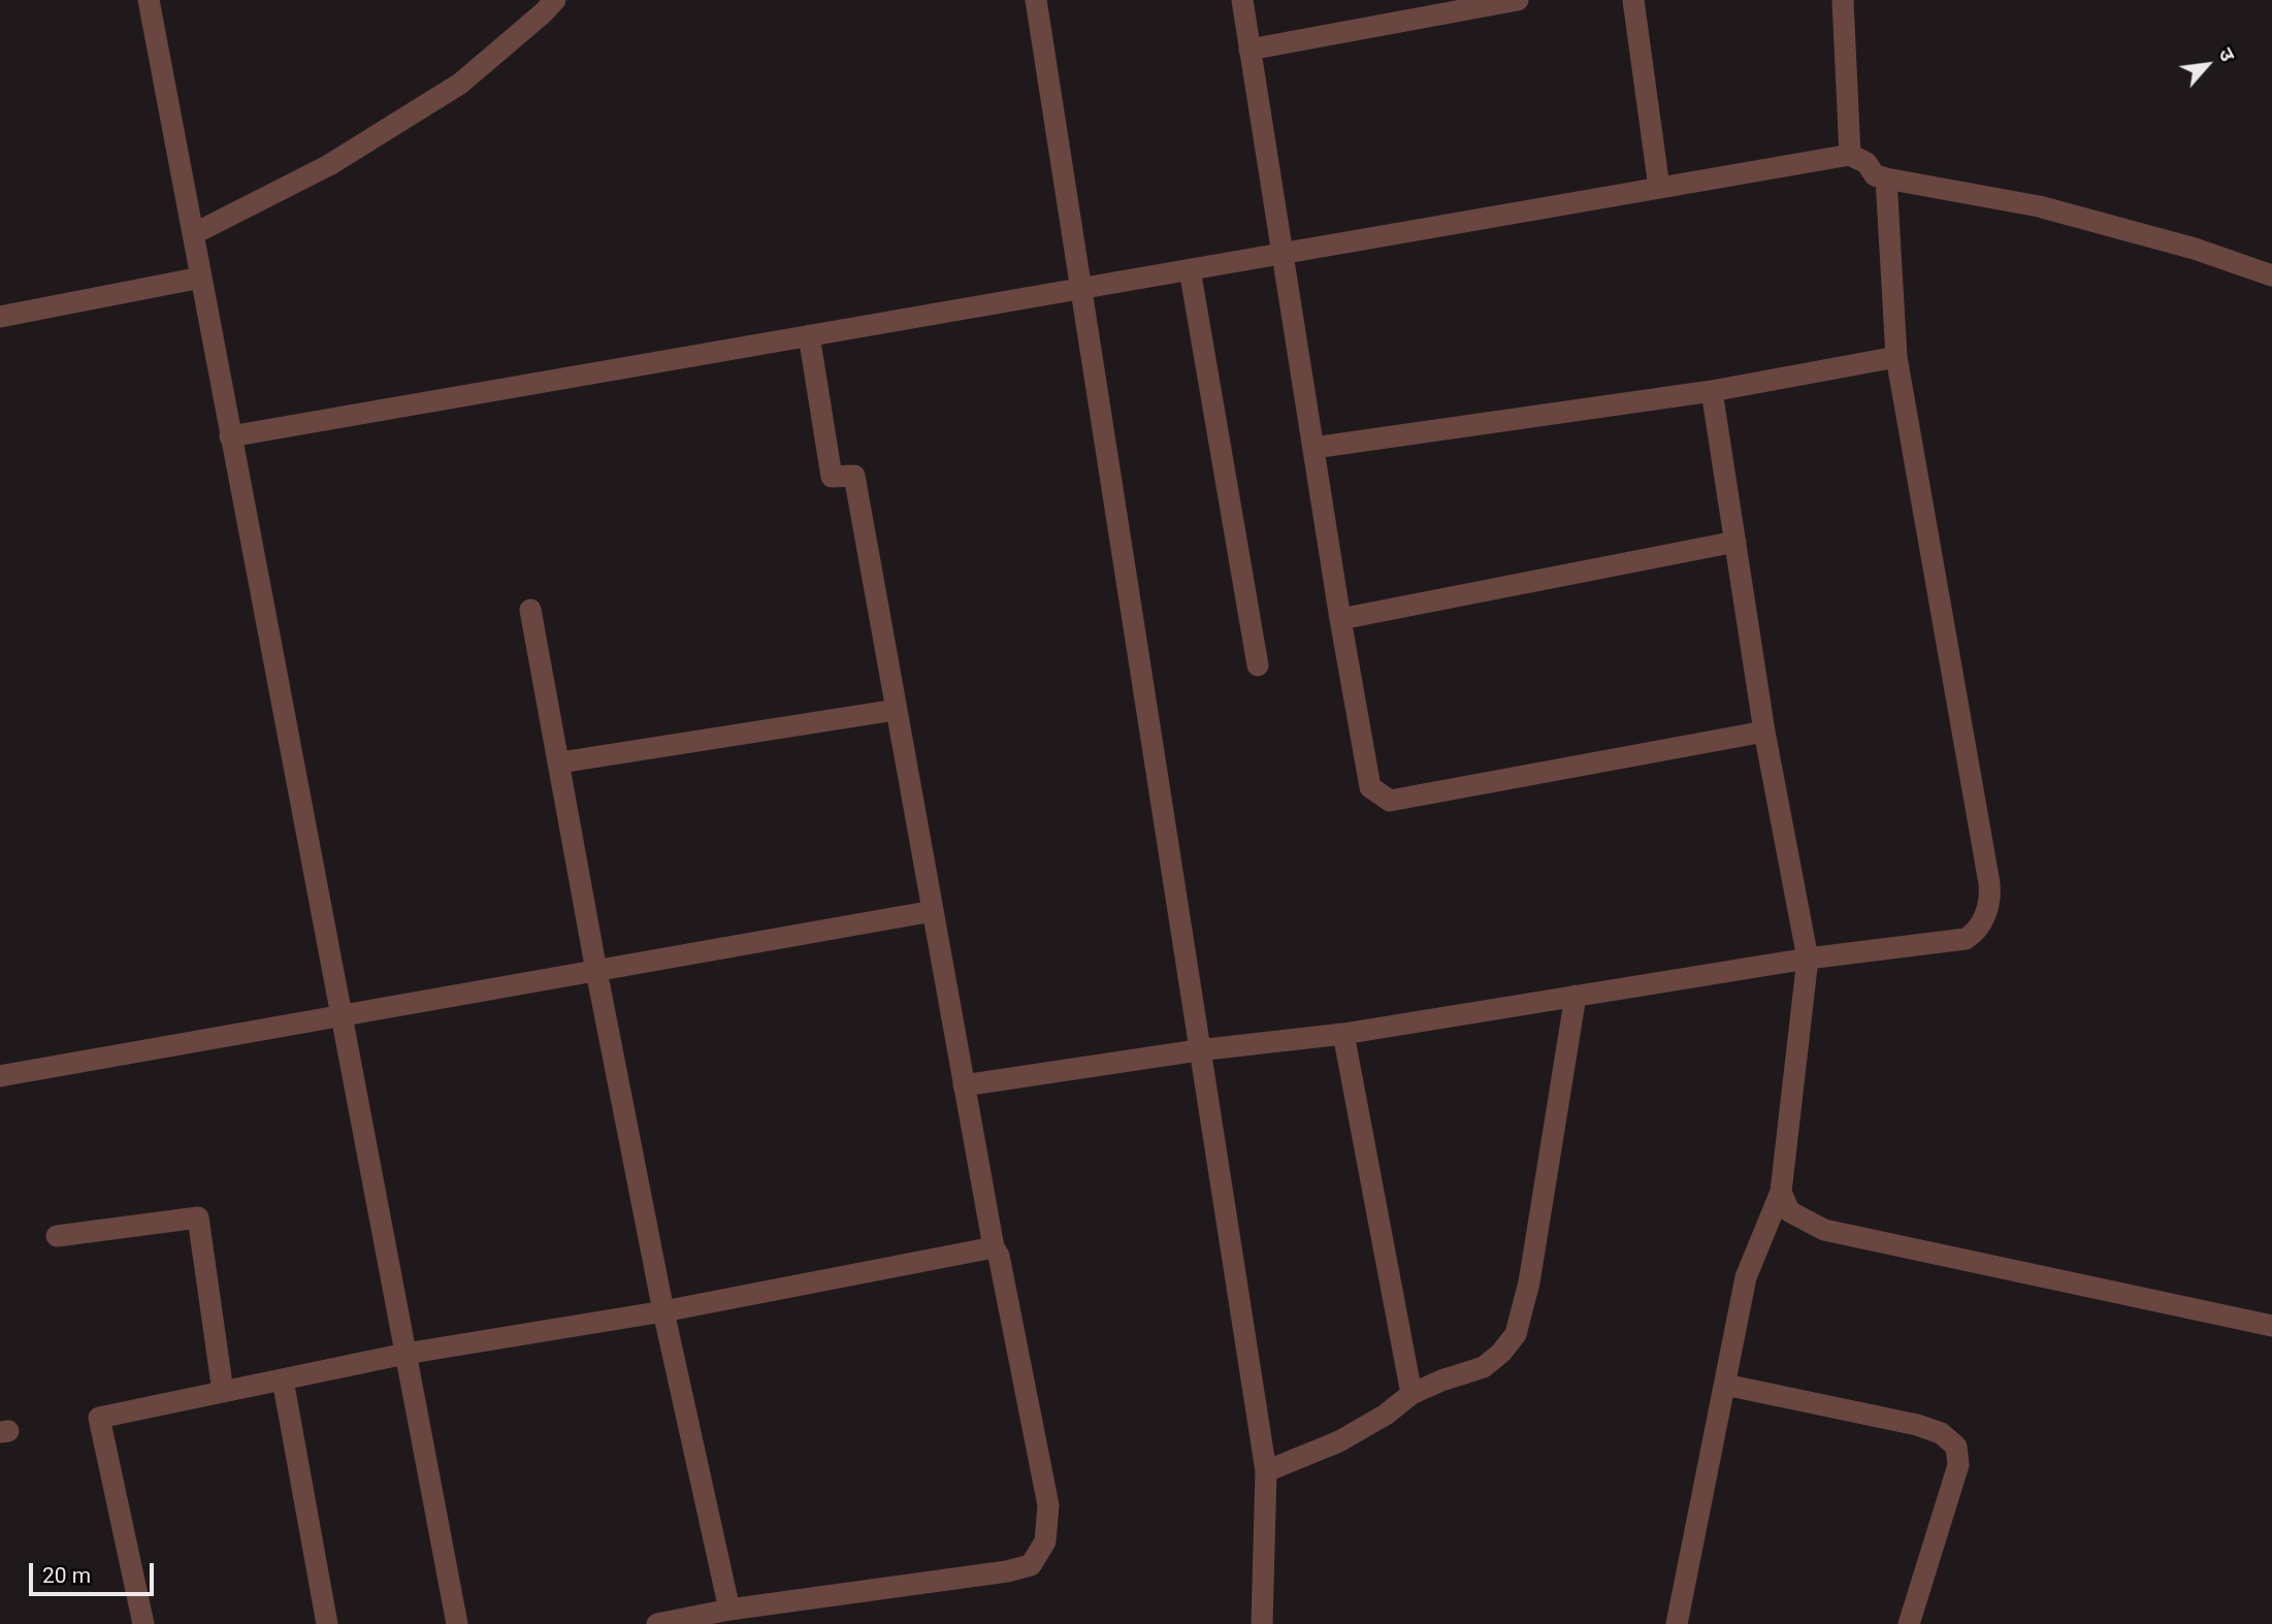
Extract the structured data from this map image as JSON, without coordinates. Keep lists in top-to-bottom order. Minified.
{"scale_bar":"20 m","north":"top right"}
